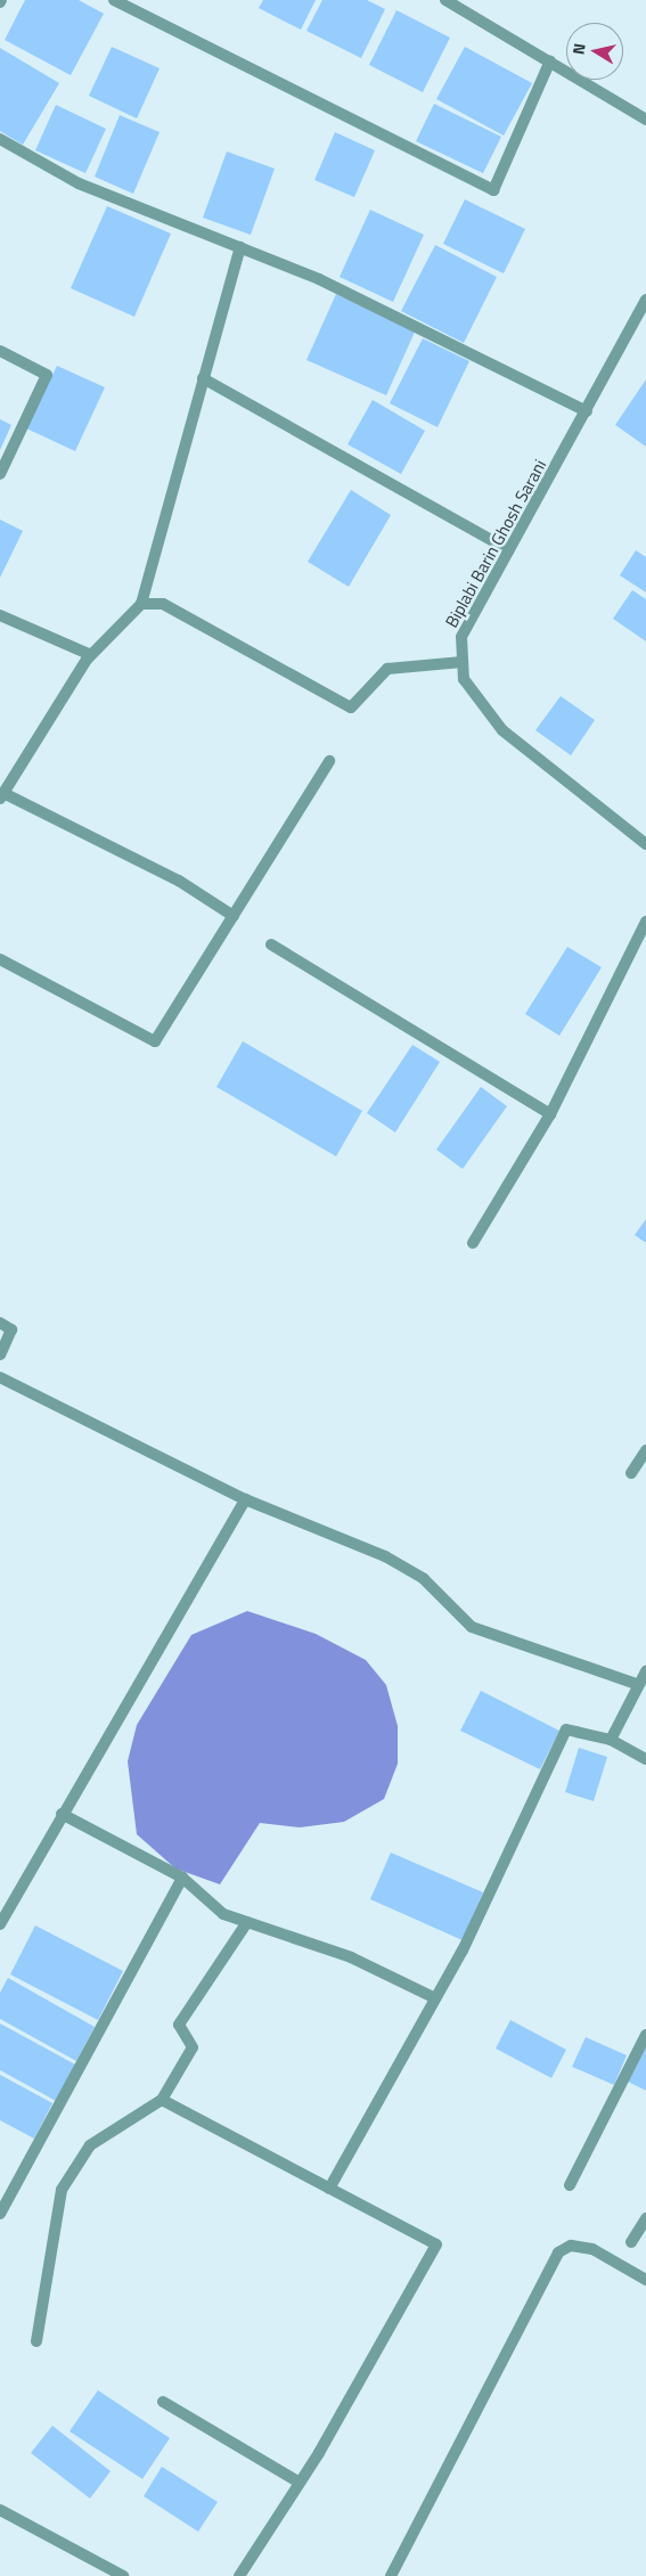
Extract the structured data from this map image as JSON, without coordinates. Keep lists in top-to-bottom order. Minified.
{"streets":{"street":["Biplabi Barin Ghosh Sarani"]},"north":"left"}
